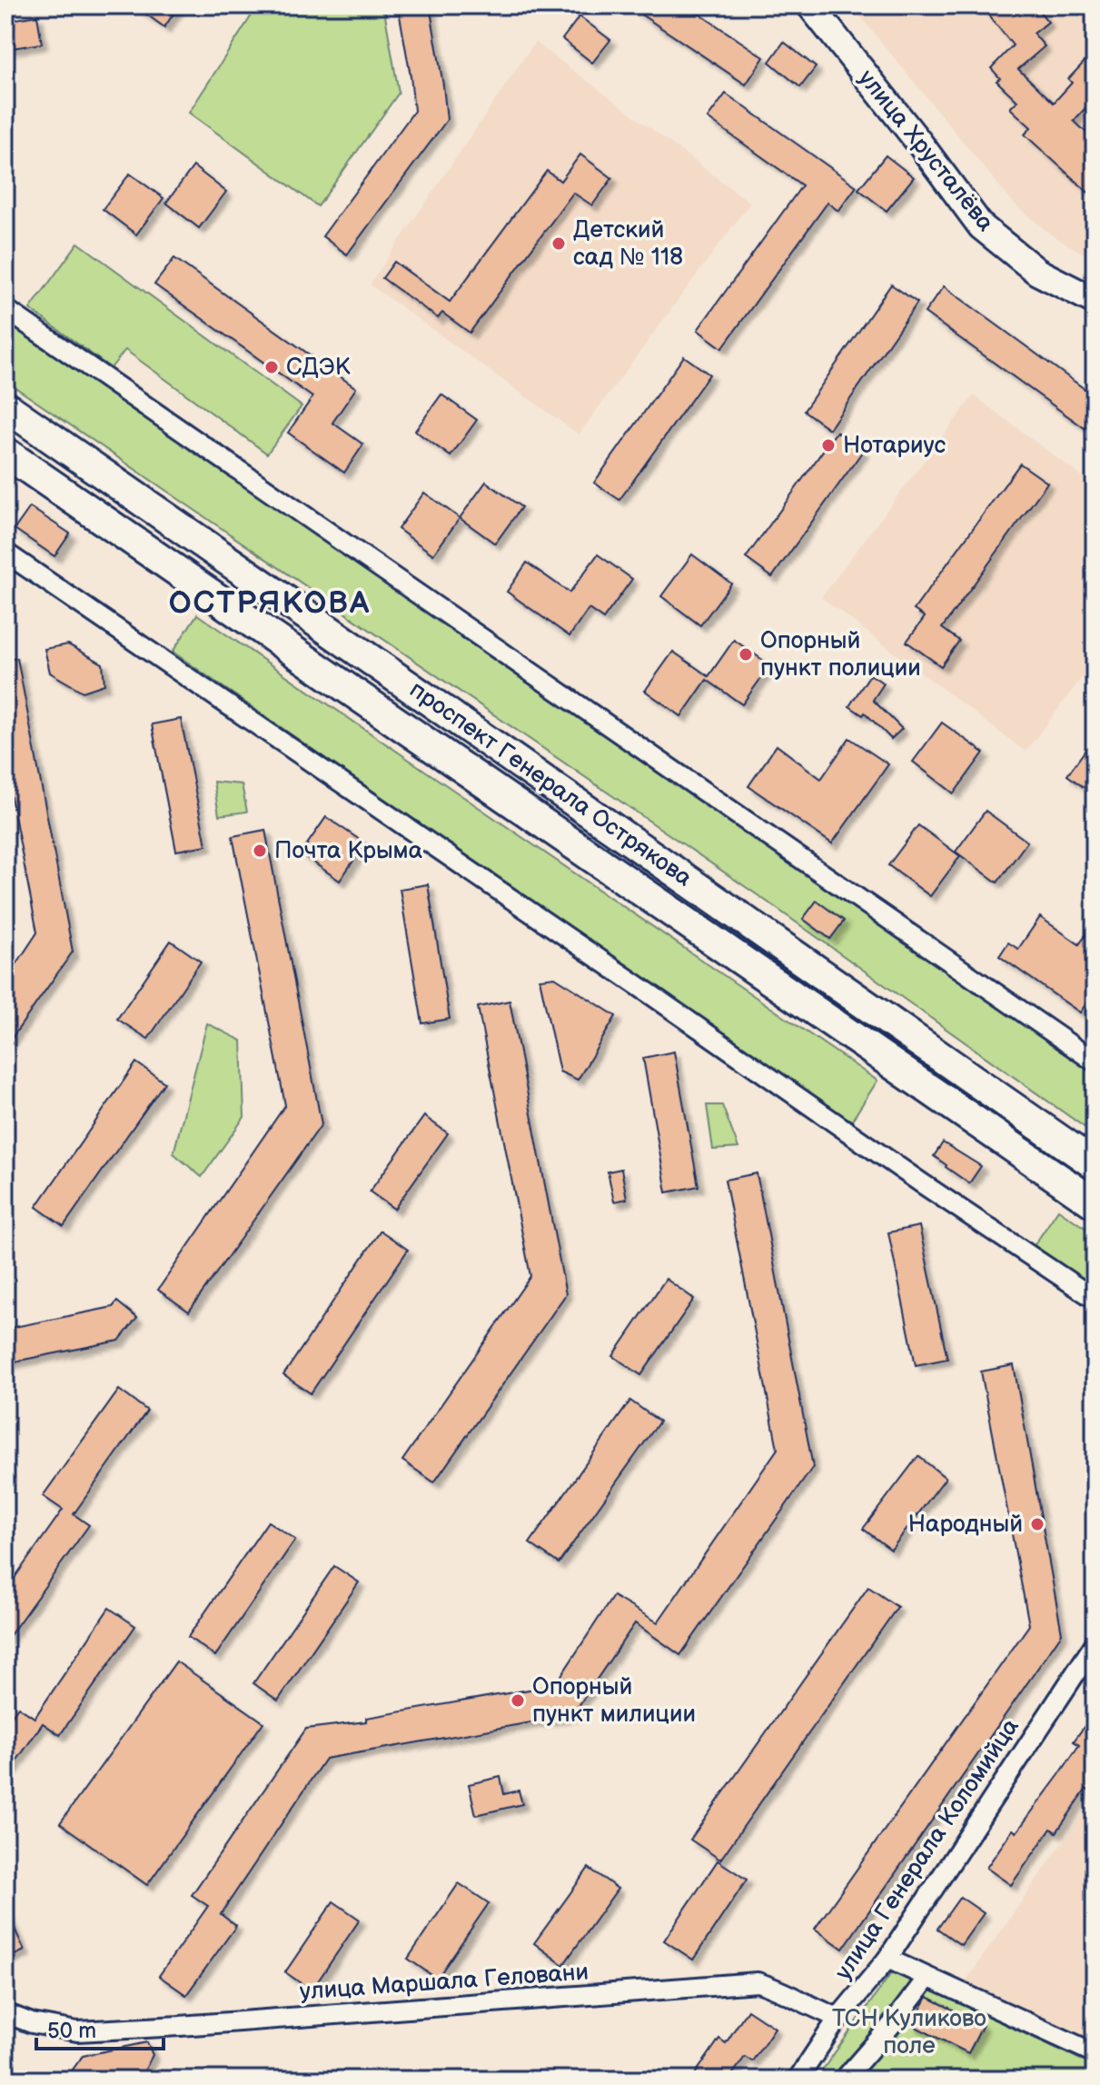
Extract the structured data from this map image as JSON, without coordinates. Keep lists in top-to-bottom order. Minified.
{"streets":{"main road":["улица Хрусталёва","проспект Генерала Острякова"],"street":["улица Генерала Коломийца","улица Маршала Геловани"]},"crossings":[["улица Генерала Коломийца","улица Маршала Геловани"]],"districts":["ОСТРЯКОВА"],"parks":["ТСН Куликово поле"],"places":["Детский сад № 118","СДЭК","Нотариус","Опорный пункт полиции","Почта Крыма","Народный","Опорный пункт милиции"],"scale_bar":"50 m"}
